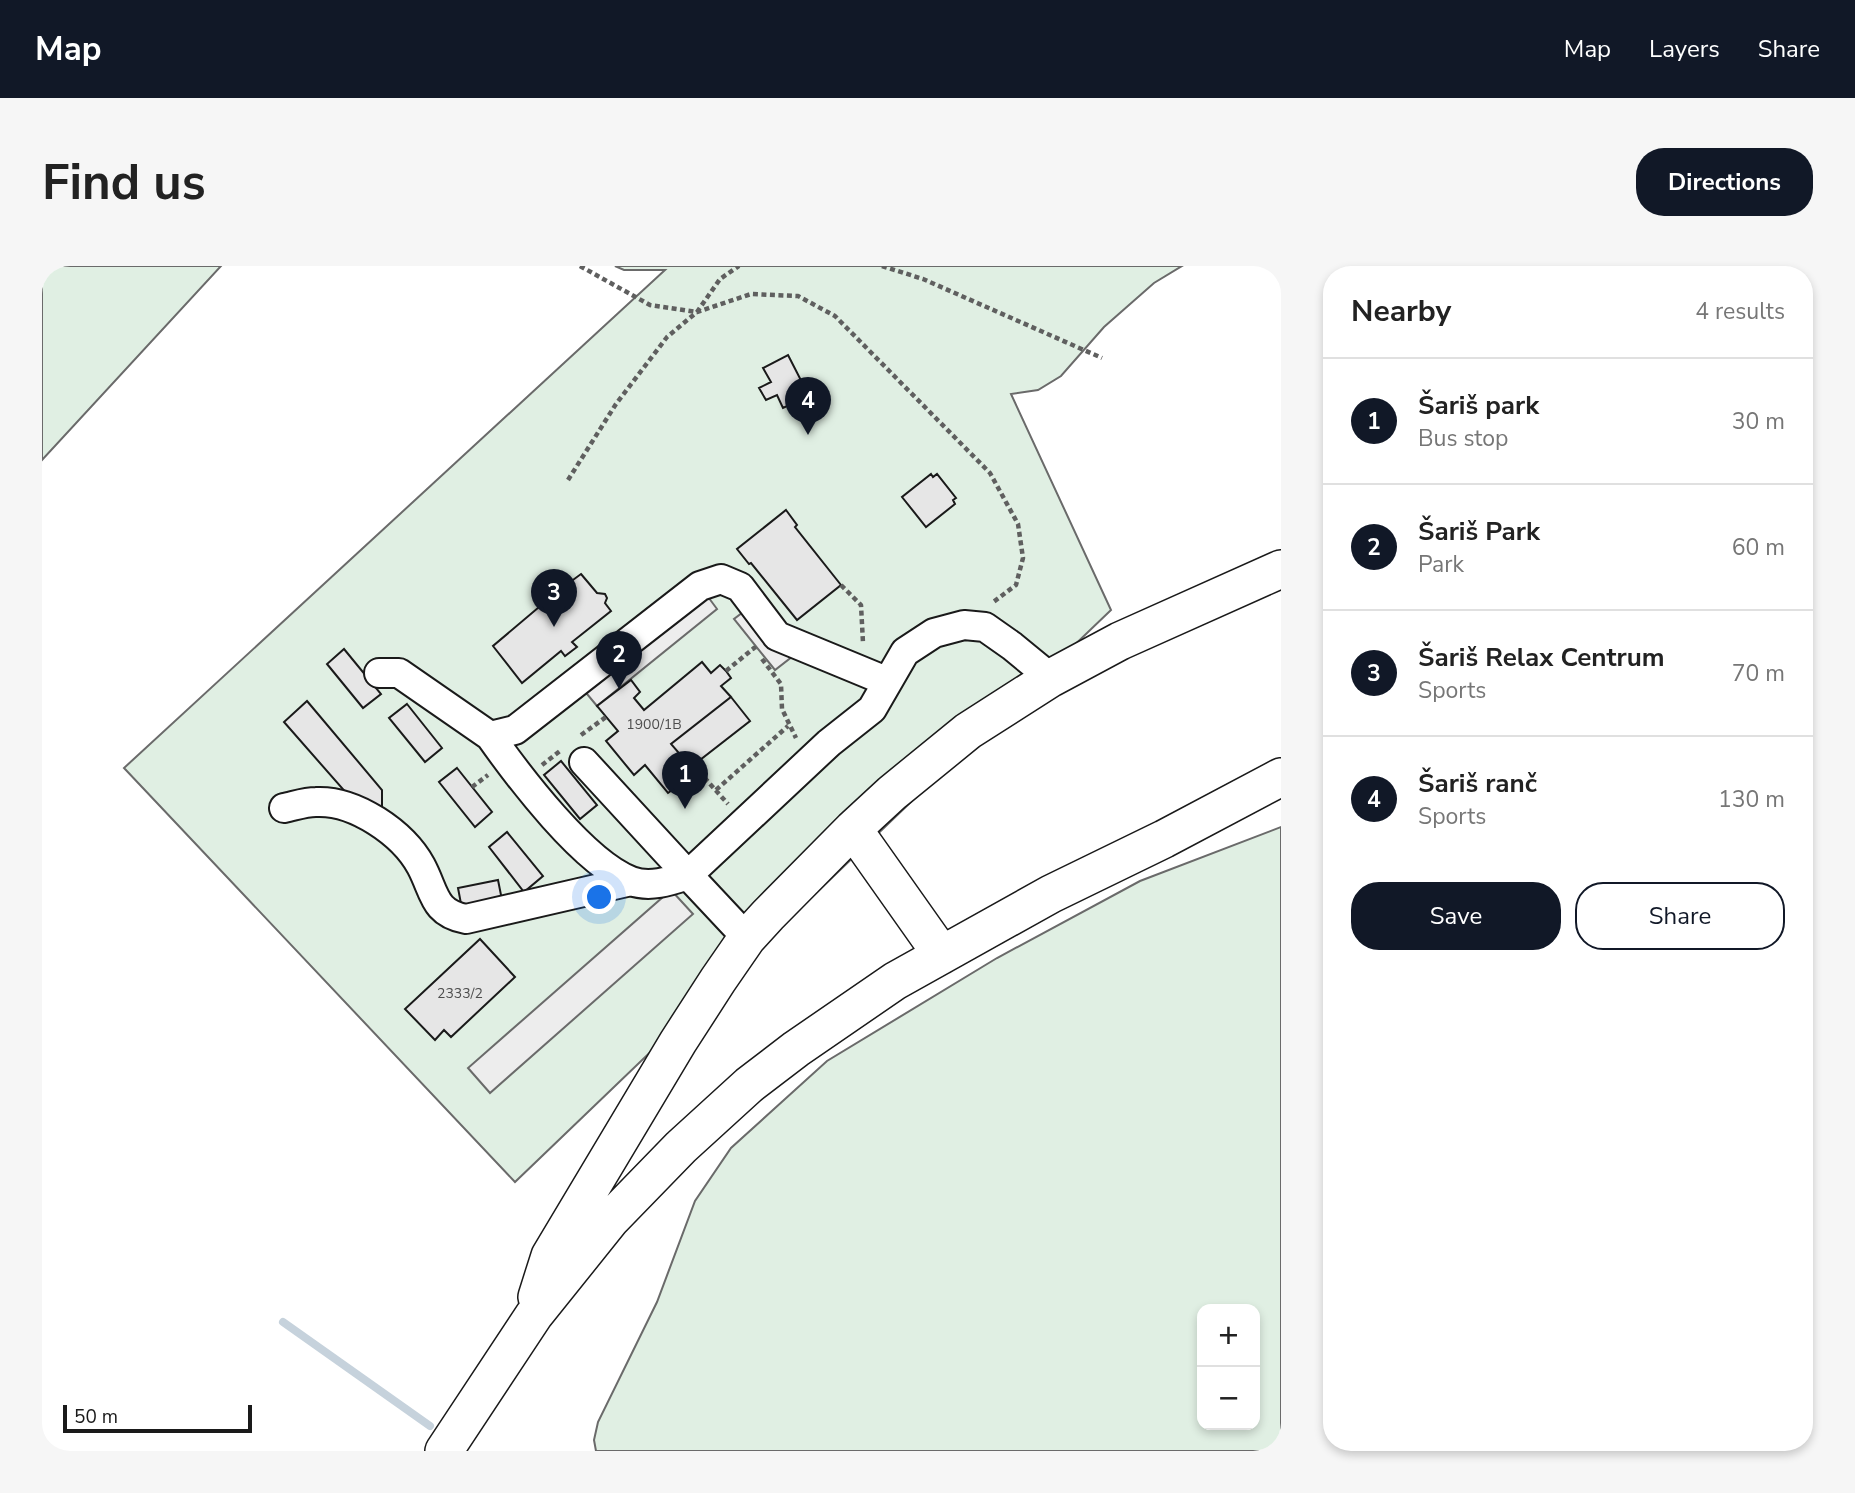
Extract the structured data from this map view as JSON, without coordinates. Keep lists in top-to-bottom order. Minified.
{"house_numbers":["1900/1B","2333/2"],"scale_bar":"50 m","page":{"header":"Map","nav":["Map","Layers","Share"],"buttons":["Directions",["Save","Share"]],"title":"Find us","heading":["Nearby","4 results"],"list":[{"mark":"1","name":"Šariš park","note":"Bus stop","value":"30 m"},{"mark":"2","name":"Šariš Park","note":"Park","value":"60 m"},{"mark":"3","name":"Šariš Relax Centrum","note":"Sports","value":"70 m"},{"mark":"4","name":"Šariš ranč","note":"Sports","value":"130 m"}],"pins":["4","3","2","1"],"map_buttons":["+","−"],"scale":"50 m"}}
